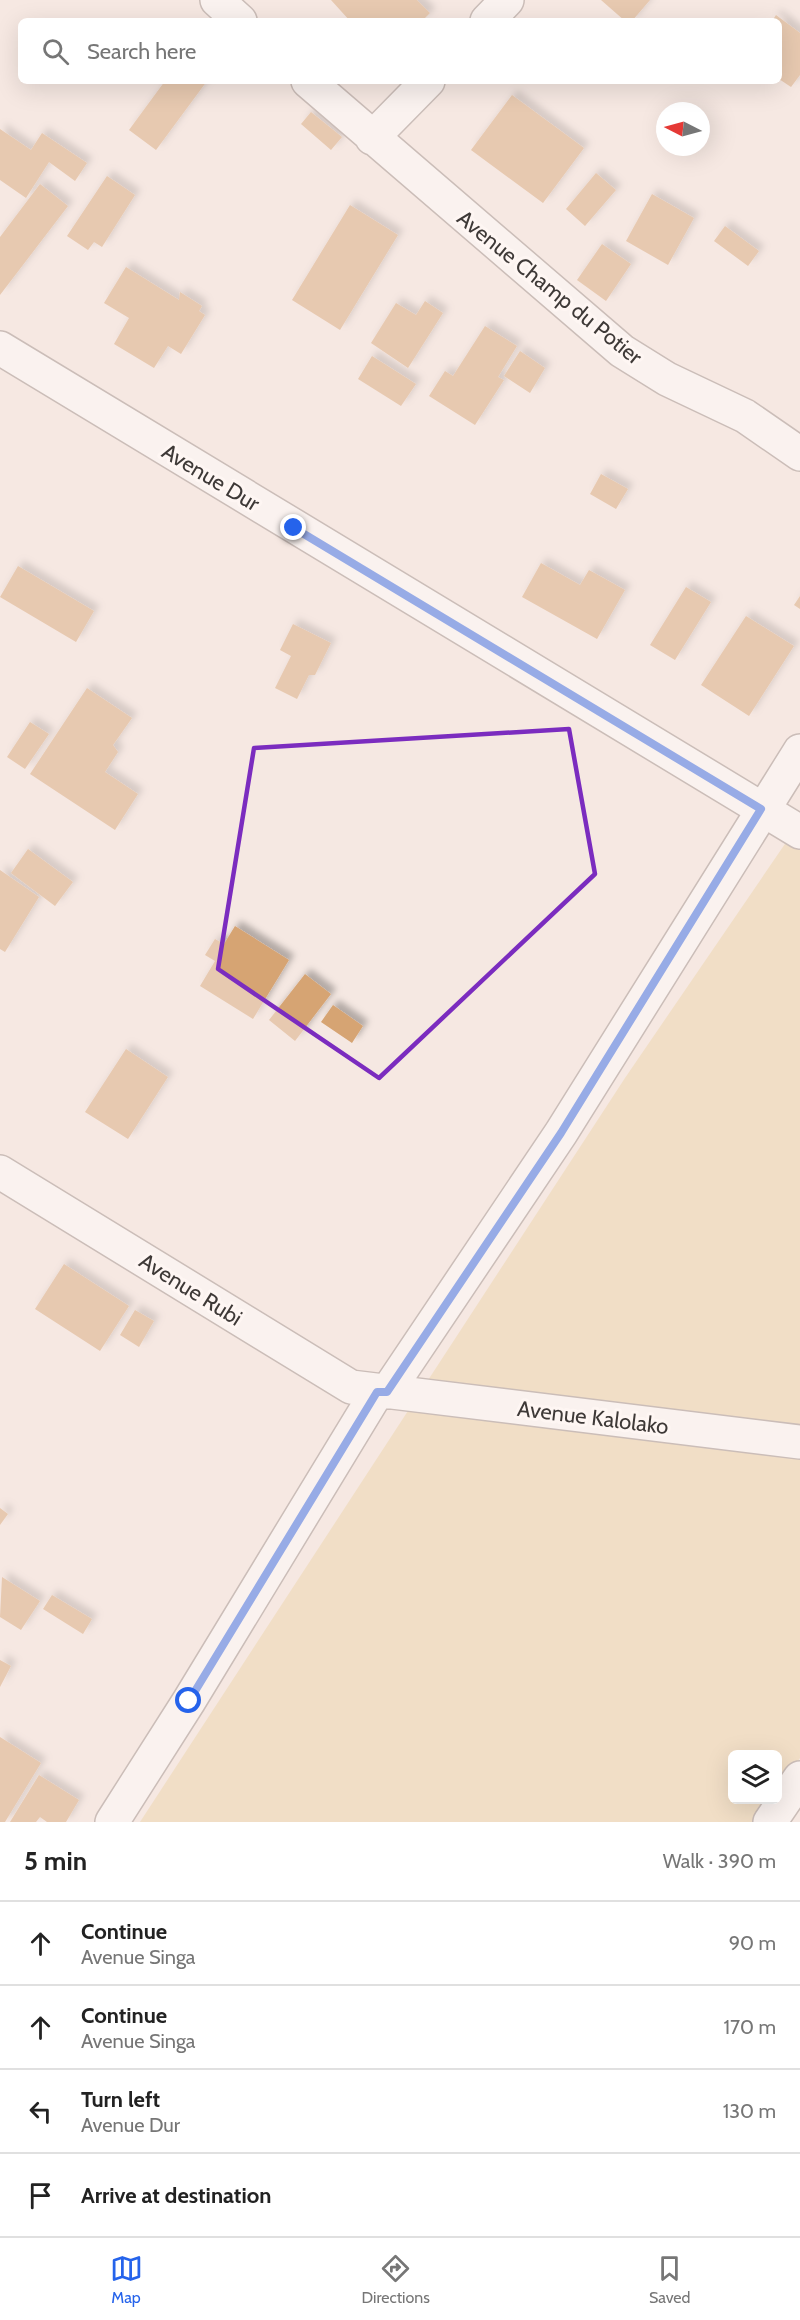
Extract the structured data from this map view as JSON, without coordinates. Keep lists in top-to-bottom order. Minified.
{"streets":{"street":["Avenue Champ du Potier","Avenue Dur","Avenue Rubi","Avenue Kalolako"]},"crossings":[["Avenue Rubi","Avenue Kalolako"]],"north":"left","page":{"search":"Search here","heading":["5 min","Walk · 390 m"],"list":[["Continue","Avenue Singa","90 m"],["Continue","Avenue Singa","170 m"],["Turn left","Avenue Dur","130 m"],"Arrive at destination"],"nav":["Map","Directions","Saved"]}}
